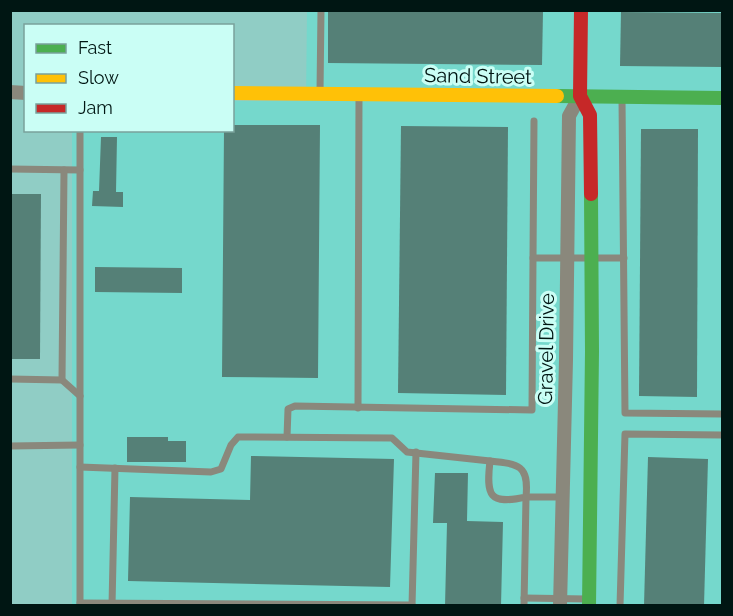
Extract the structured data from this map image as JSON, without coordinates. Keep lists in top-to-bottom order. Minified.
{"streets":{"street":["Sand Street","Gravel Drive"]},"crossings":[["Sand Street","Gravel Drive"]],"legend":["Fast","Slow","Jam"]}
